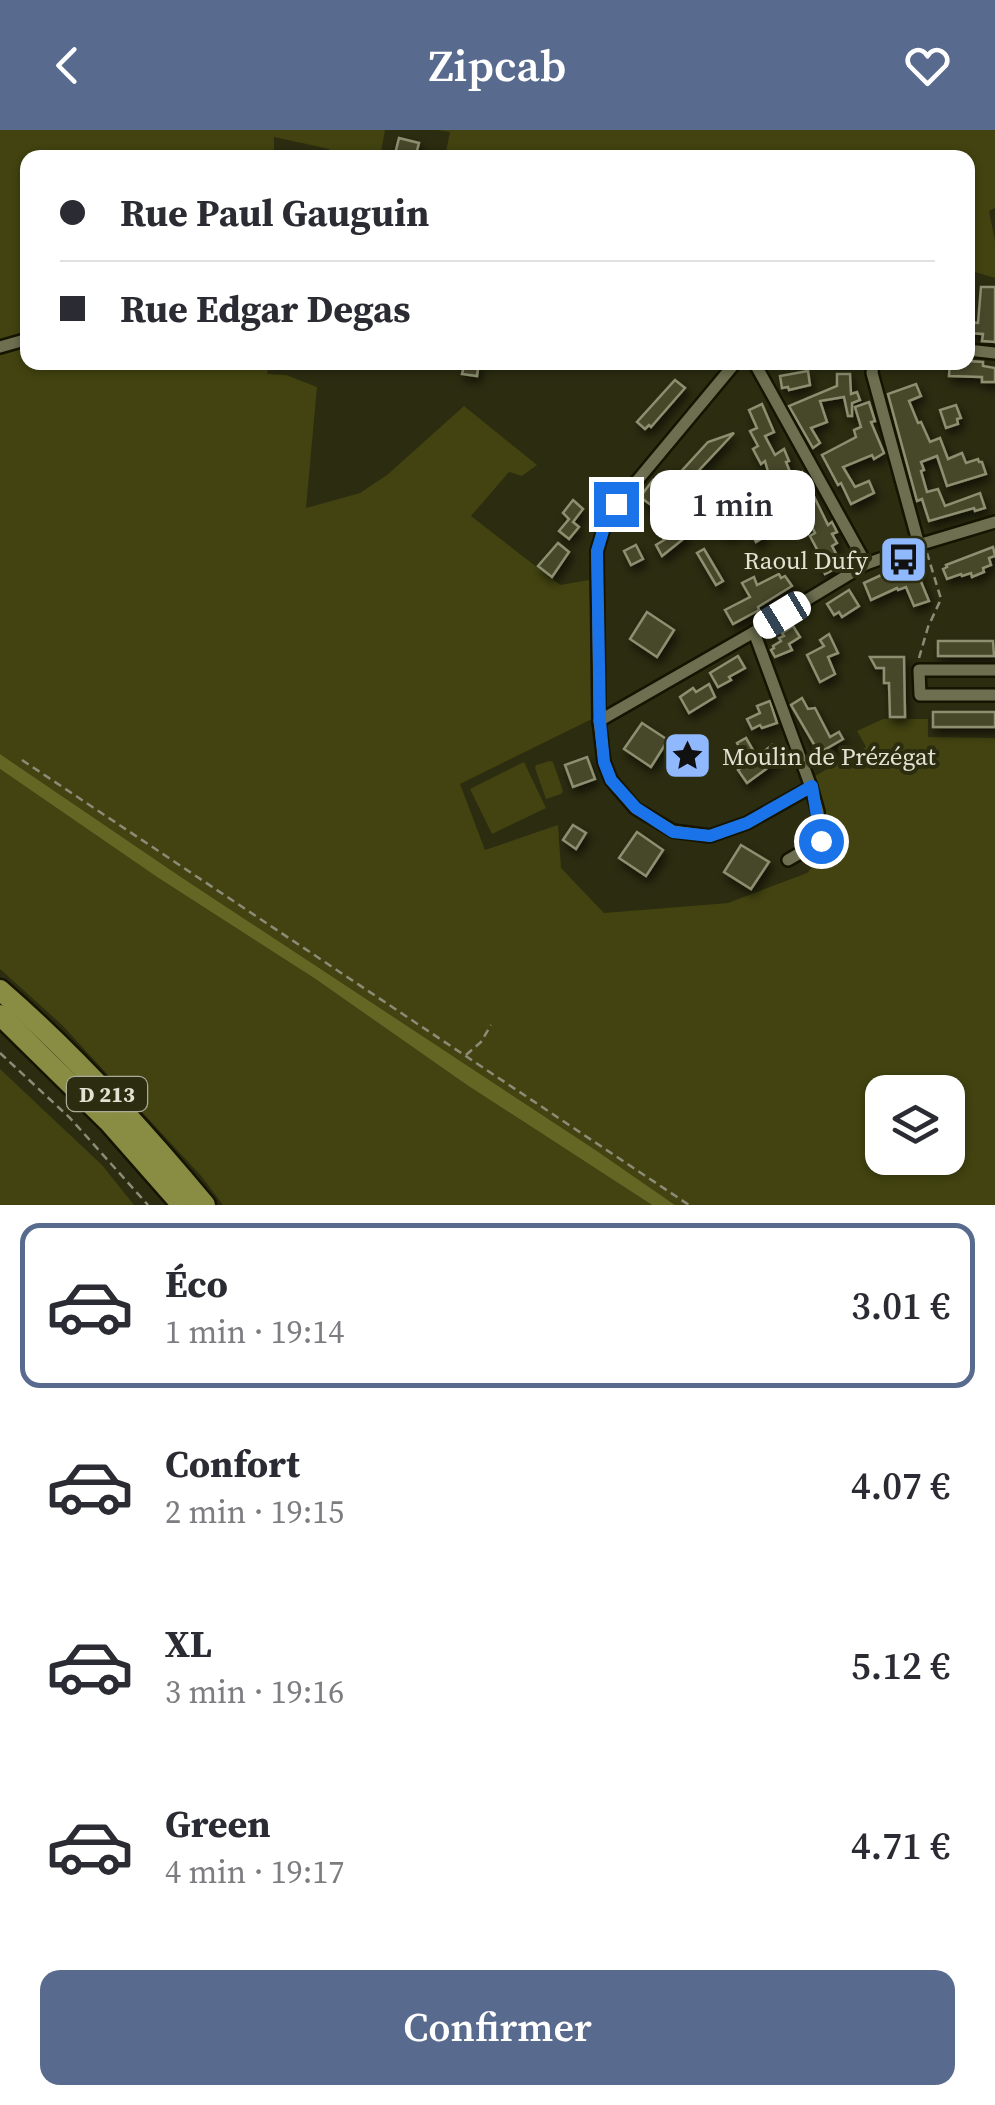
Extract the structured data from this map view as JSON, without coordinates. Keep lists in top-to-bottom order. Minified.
{"streets":{"highway":["D 213"]},"places":{"bus stop":["Raoul Dufy"],"place":["Moulin de Prézégat"]},"page":{"header":"Zipcab","banner":["Rue Paul Gauguin","Rue Edgar Degas"],"bubble":"1 min","list":[{"name":"Éco","note":"1 min · 19:14","value":"3.01 €"},{"name":"Confort","note":"2 min · 19:15","value":"4.07 €"},{"name":"XL","note":"3 min · 19:16","value":"5.12 €"},{"name":"Green","note":"4 min · 19:17","value":"4.71 €"}],"buttons":"Confirmer"}}
